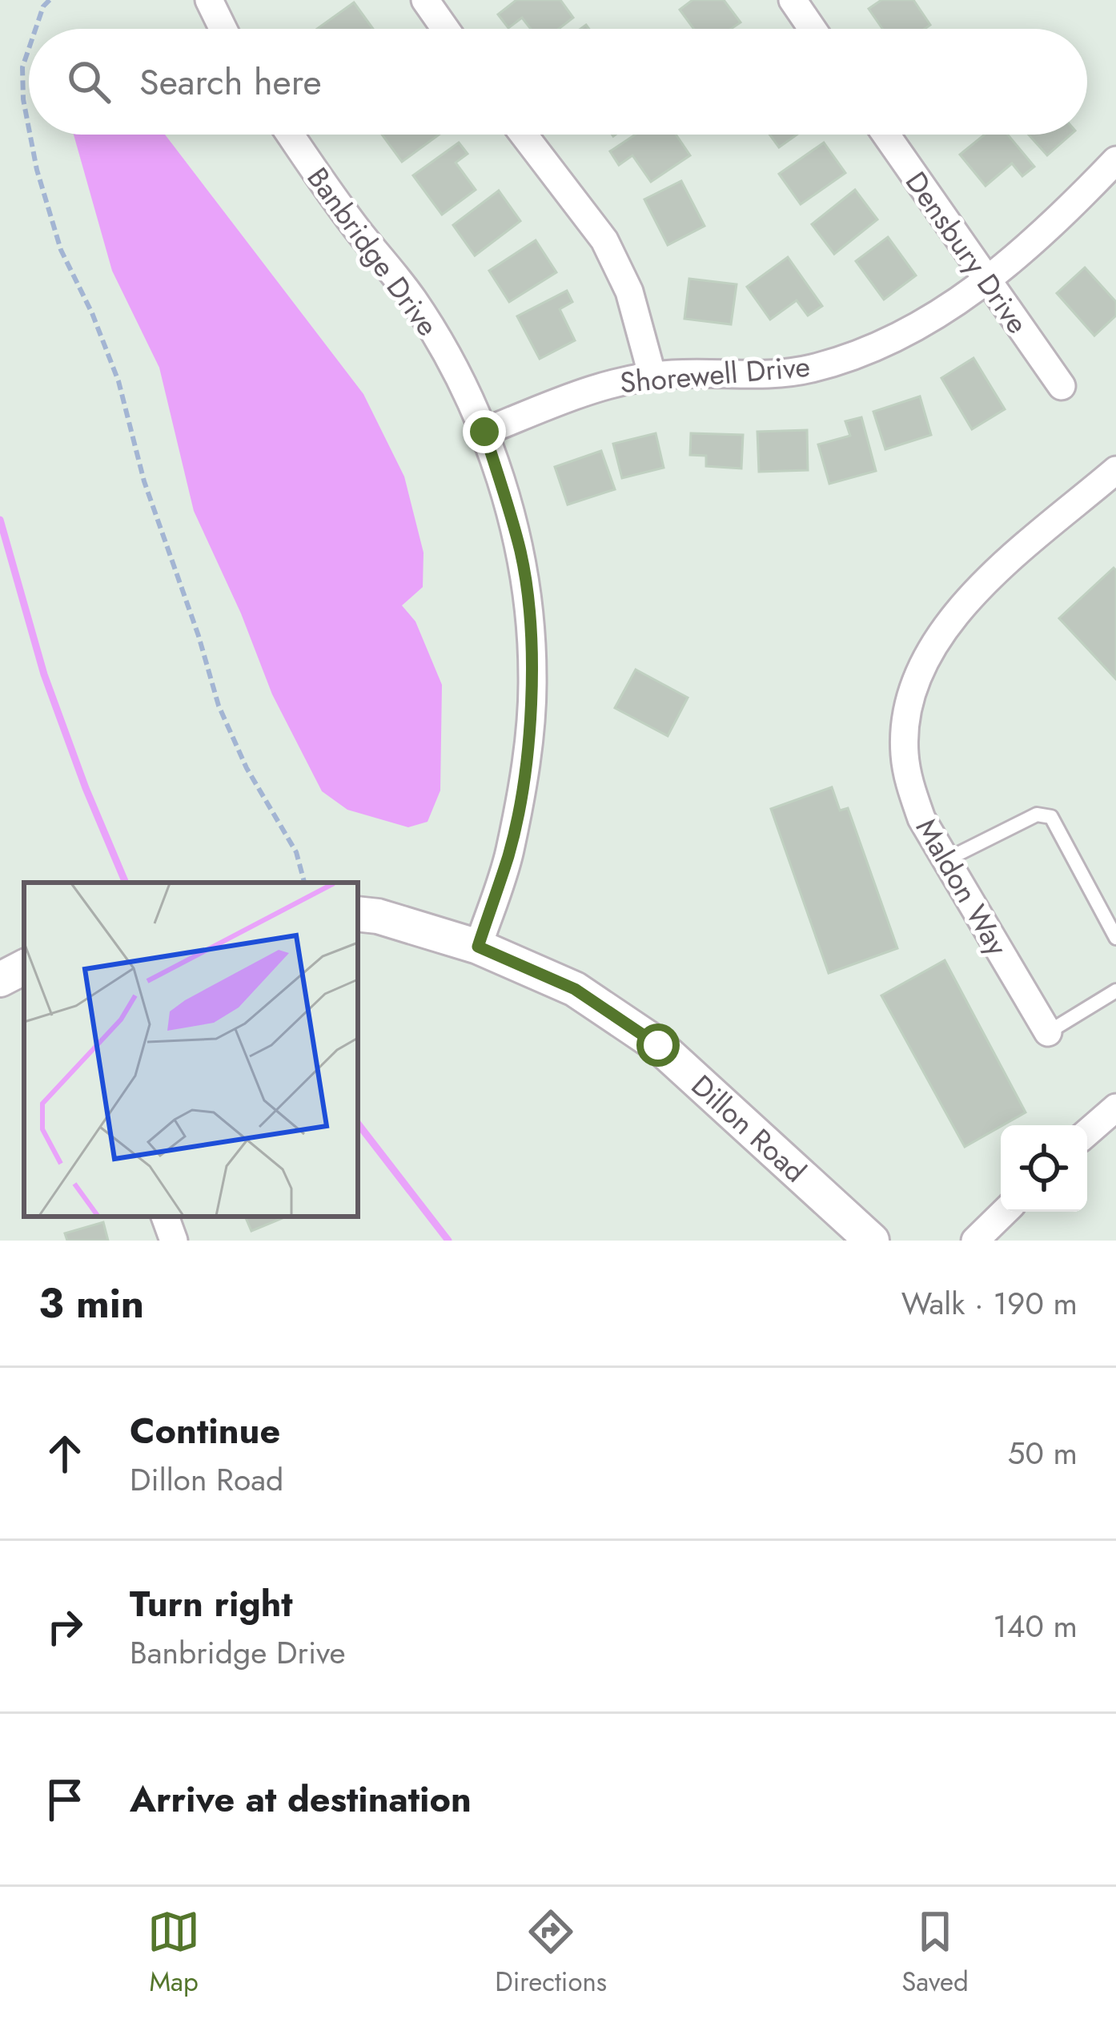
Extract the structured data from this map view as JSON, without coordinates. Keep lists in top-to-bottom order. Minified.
{"streets":{"street":["Banbridge Drive","Densbury Drive","Shorewell Drive","Maldon Way","Dillon Road"]},"crossings":[["Banbridge Drive","Shorewell Drive"],["Banbridge Drive","Dillon Road"],["Densbury Drive","Shorewell Drive"]],"page":{"search":"Search here","heading":["3 min","Walk · 190 m"],"list":[["Continue","Dillon Road","50 m"],["Turn right","Banbridge Drive","140 m"],"Arrive at destination"],"nav":["Map","Directions","Saved"]}}
